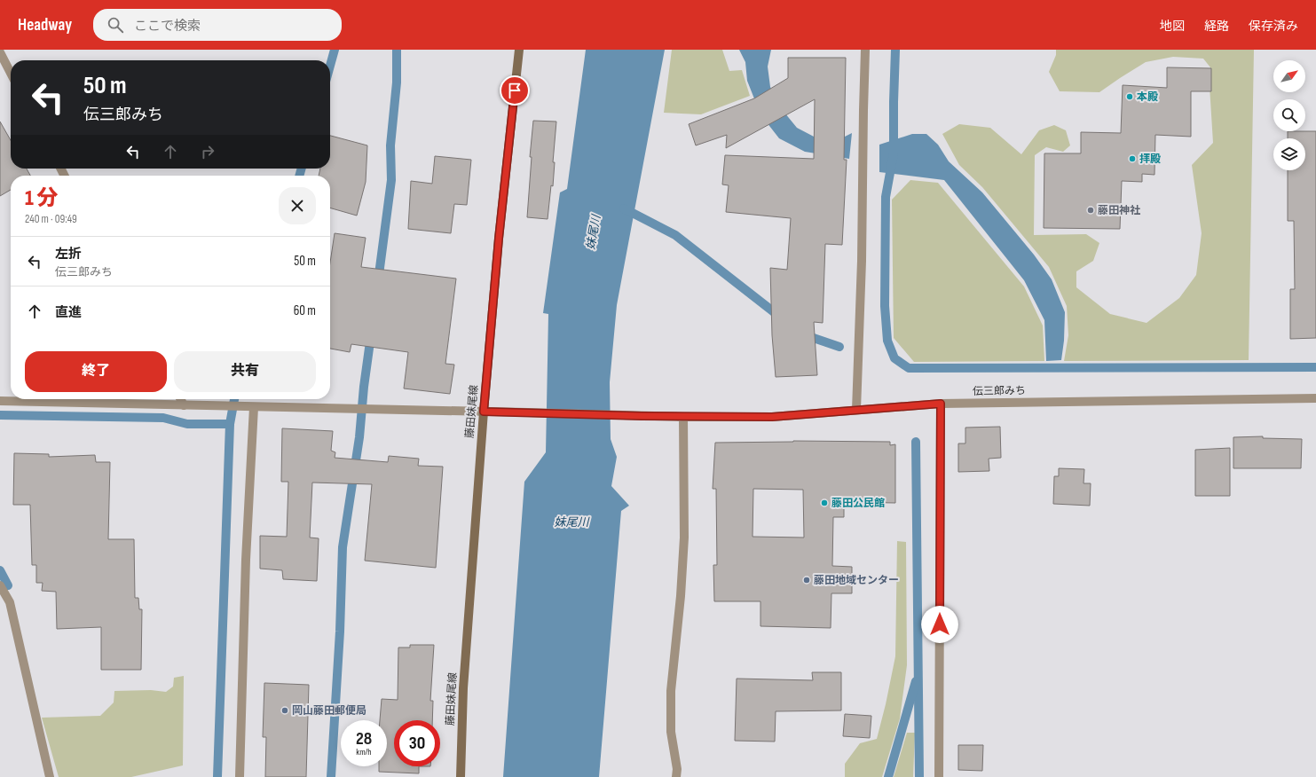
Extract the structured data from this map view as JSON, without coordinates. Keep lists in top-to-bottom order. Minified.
{"streets":{"main road":["藤田妹尾線"],"street":["伝三郎みち"]},"crossings":[["伝三郎みち","藤田妹尾線"]],"water":["妹尾川"],"places":["本殿","拝殿","藤田神社","藤田公民館","藤田地域センター","岡山藤田郵便局"],"north":"top right","page":{"header":"Headway","search":"ここで検索","nav":["地図","経路","保存済み"],"turn":["50 m","伝三郎みち"],"heading":["1 分","240 m · 09:49"],"list":[{"name":"左折","note":"伝三郎みち","value":"50 m"},{"name":"直進","value":"60 m"}],"buttons":["終了","共有"],"speed":"28 km/h","limit":"30"}}
